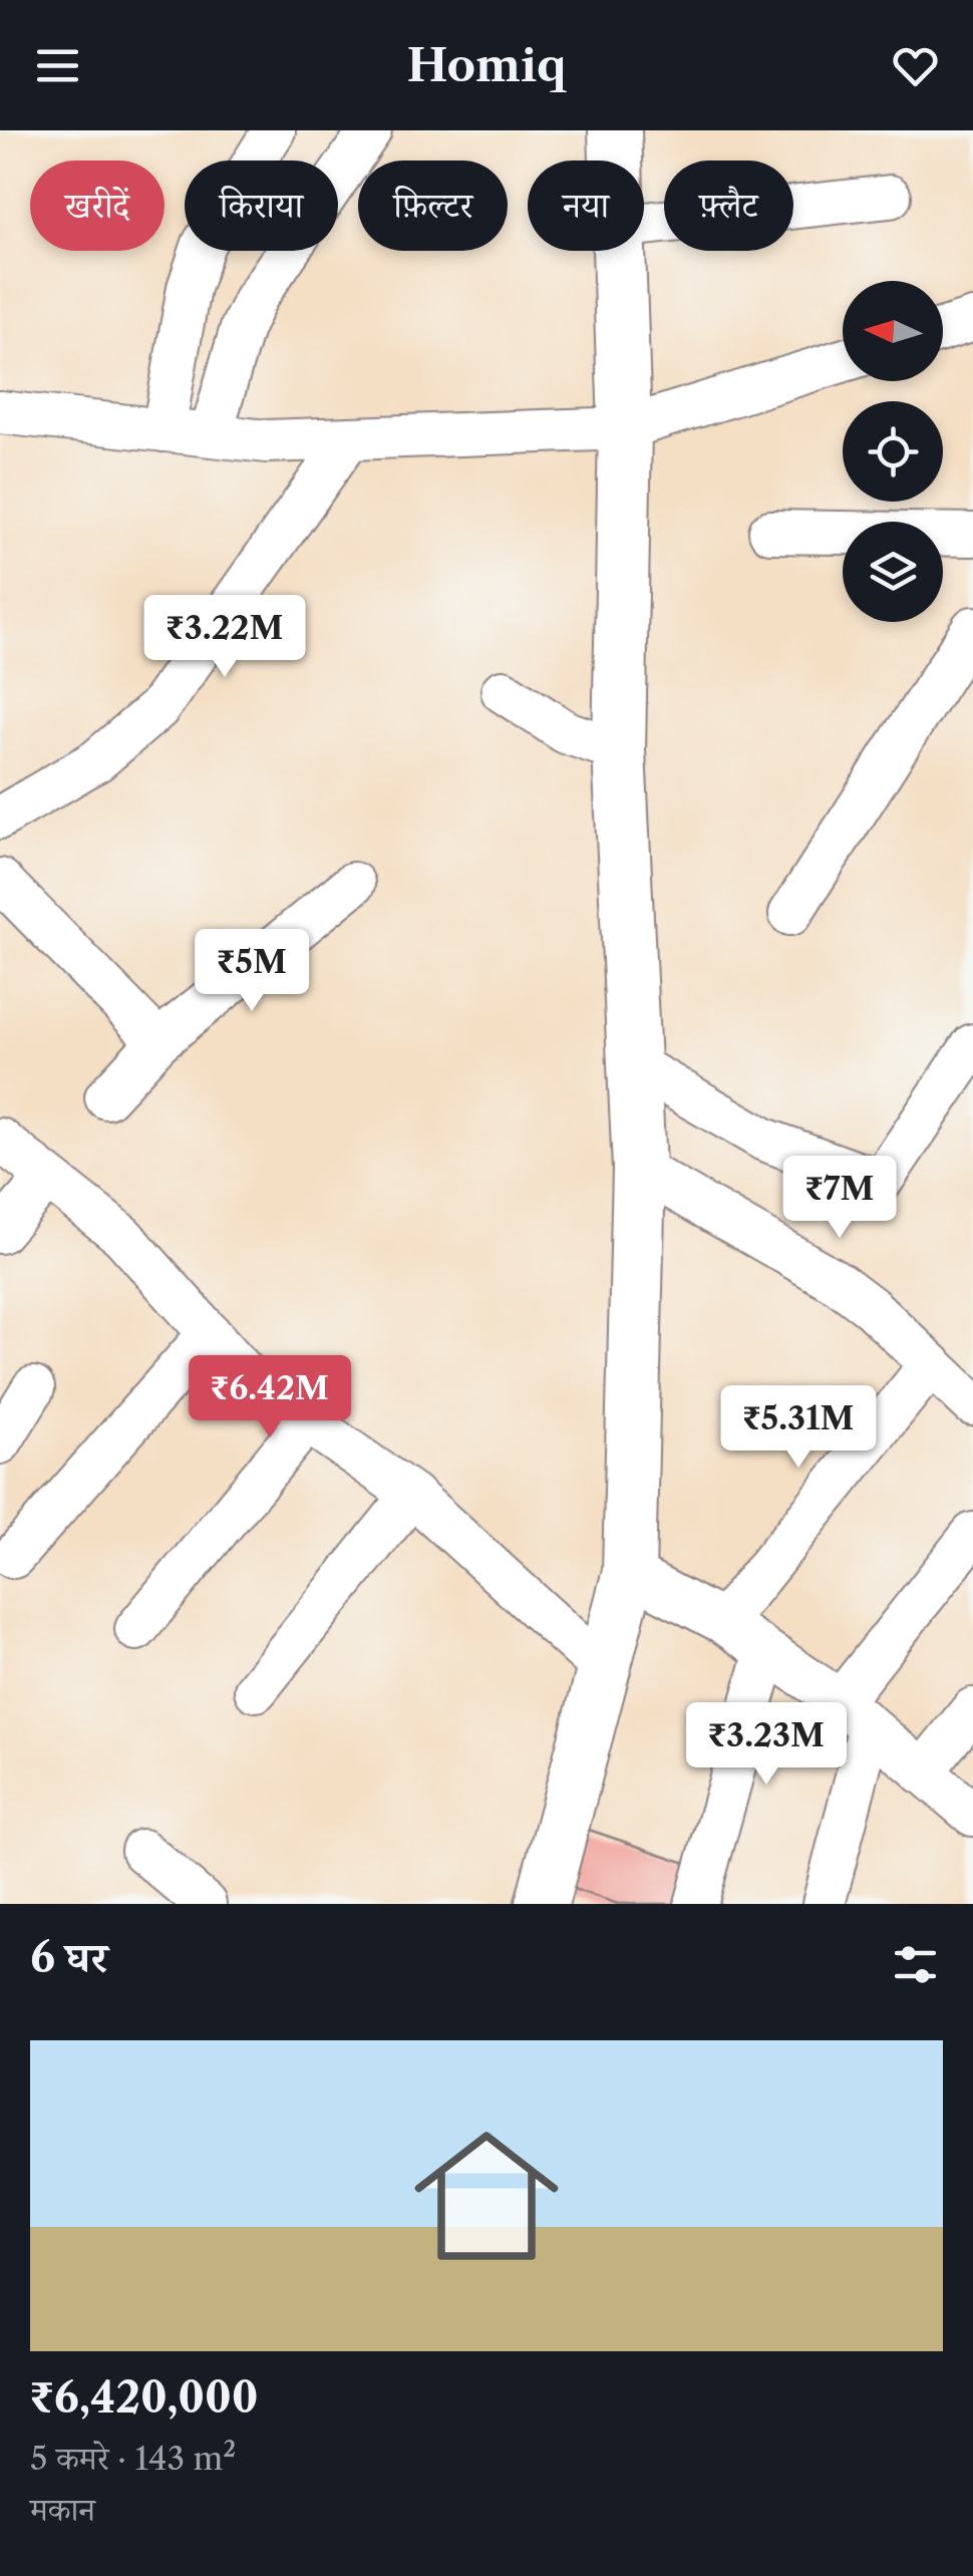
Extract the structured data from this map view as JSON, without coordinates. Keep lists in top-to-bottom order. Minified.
{"north":"left","page":{"header":"Homiq","chip":["खरीदें","किराया","फ़िल्टर","नया","फ़्लैट"],"price":["₹3.22M","₹5M","₹7M","₹6.42M","₹5.31M","₹3.23M"],"heading":"6 घर","list":[{"name":"₹6,420,000","note":"5 कमरे · 143 m² · मकान"}]}}
